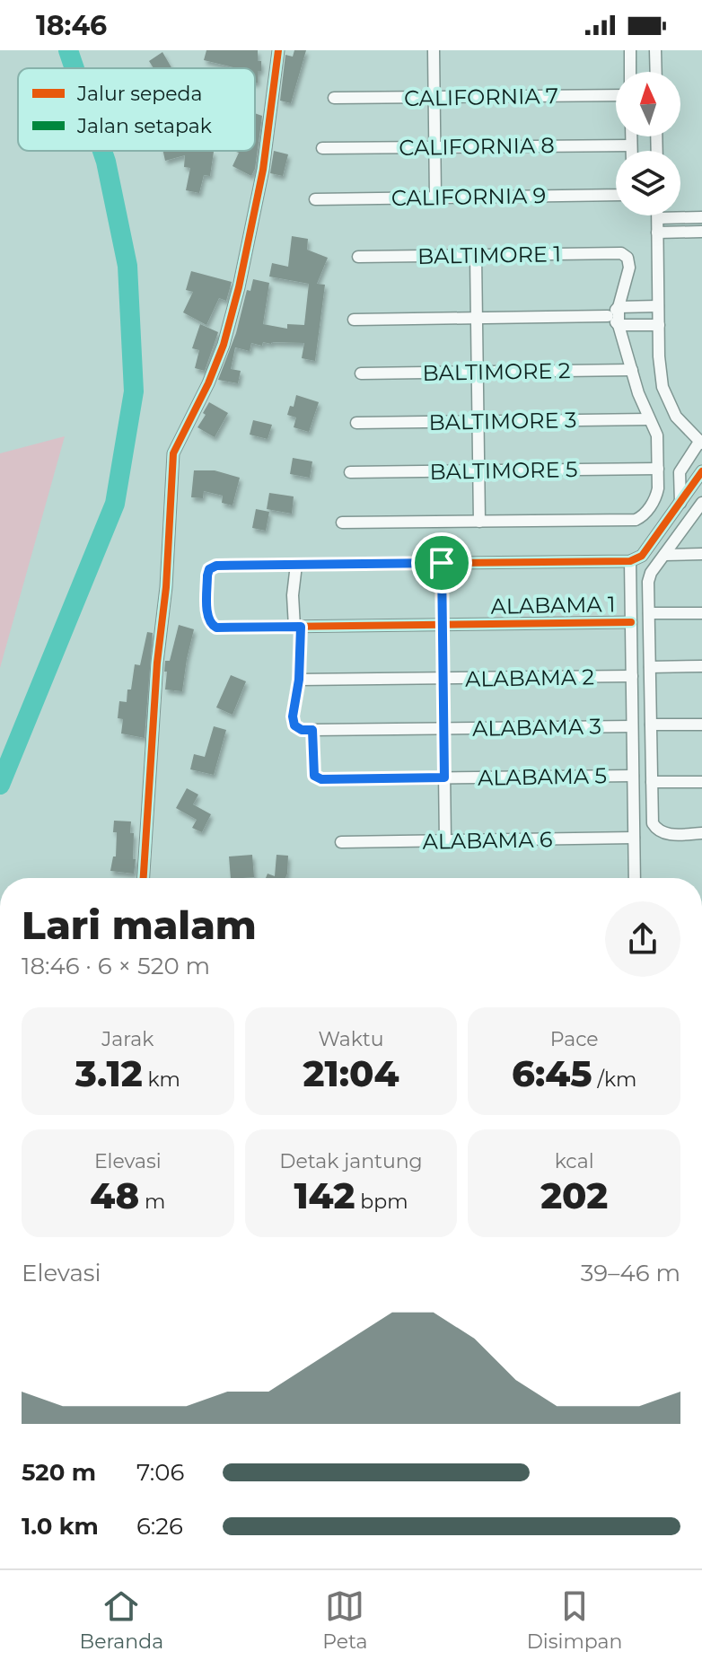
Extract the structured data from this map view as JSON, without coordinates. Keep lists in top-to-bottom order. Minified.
{"streets":{"street":["CALIFORNIA 7","CALIFORNIA 8","CALIFORNIA 9","BALTIMORE 1","BALTIMORE 2","BALTIMORE 3","BALTIMORE 5","ALABAMA 1","ALABAMA 2","ALABAMA 3","ALABAMA 5","ALABAMA 6"]},"crossings":[["ALABAMA 3","ALABAMA 5"]],"legend":["Jalur sepeda","Jalan setapak"],"north":"top","page":{"status":"18:46","heading":["Lari malam","18:46 · 6 × 520 m"],"stats":[["Jarak","3.12 km"],["Waktu","21:04"],["Pace","6:45 /km"],["Elevasi","48 m"],["Detak jantung","142 bpm"],["kcal","202"]],"chart":["Elevasi","39–46 m"],"list":[{"name":"520 m","note":"7:06"},{"name":"1.0 km","note":"6:26"}],"tabs":["Beranda","Peta","Disimpan"]}}
